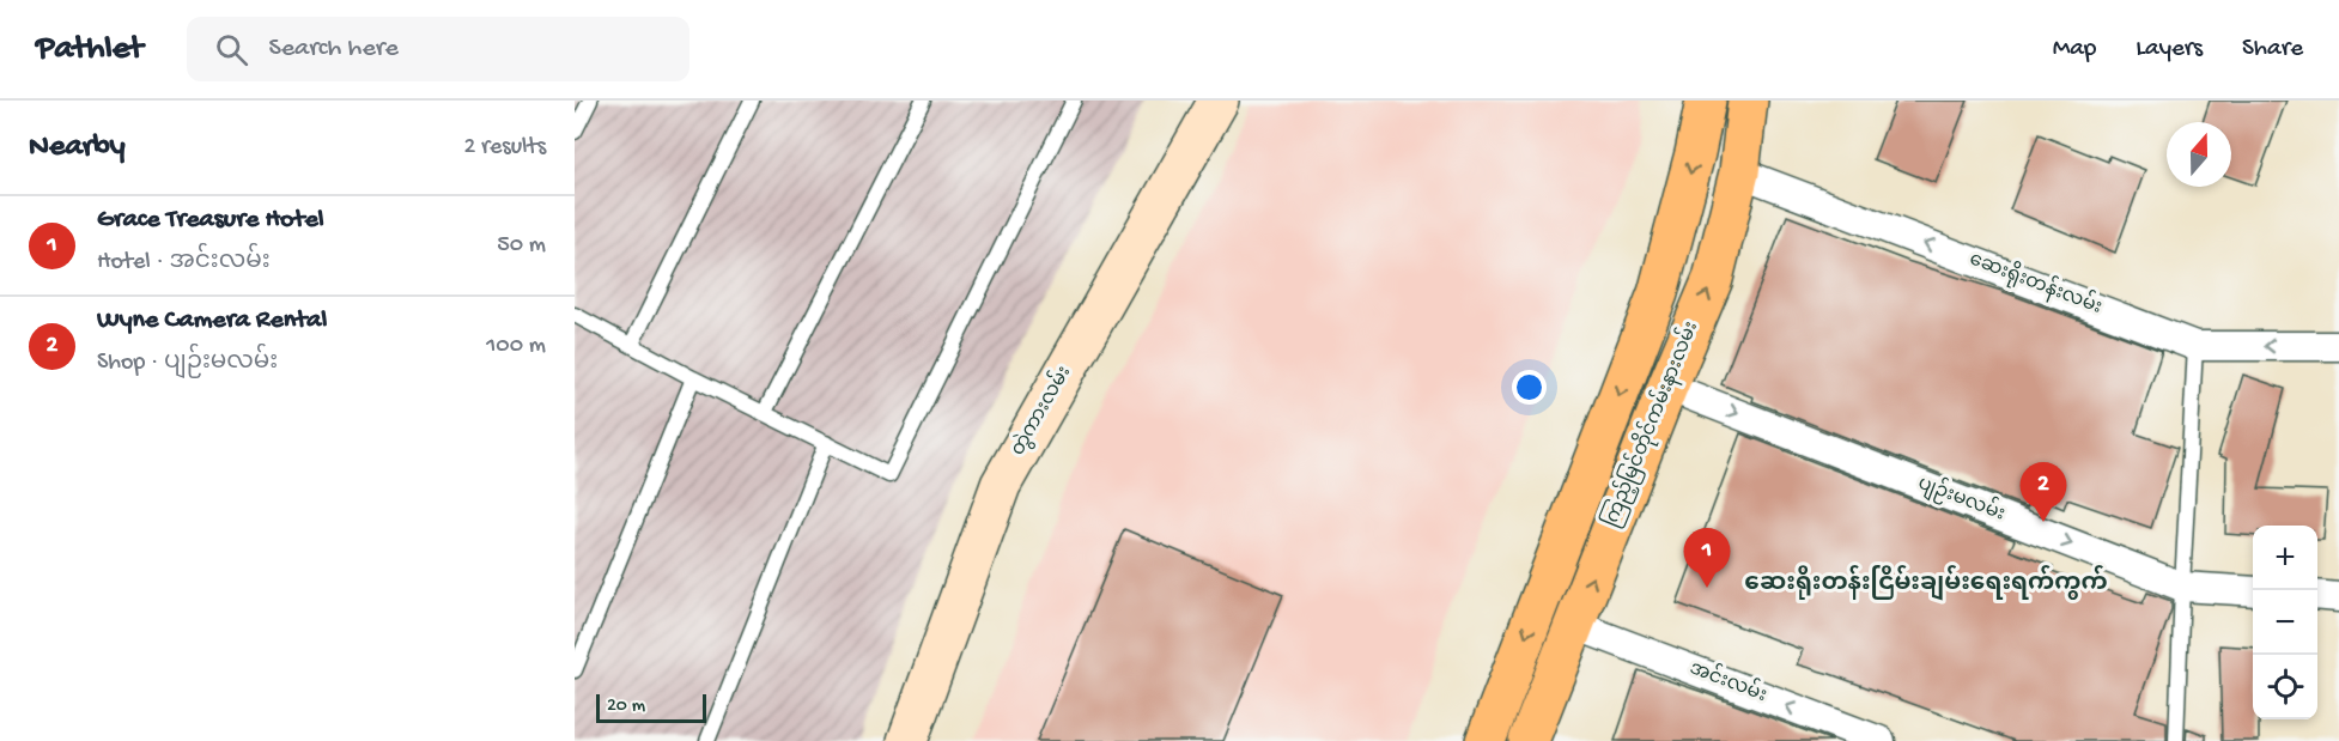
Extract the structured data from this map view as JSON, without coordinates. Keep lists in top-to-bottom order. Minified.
{"streets":{"main road":["တွဲကားလမ်း","ကြည့်မြင်တိုင်ကမ်းနားလမ်း"],"street":["ဆေးရိုးတန်းလမ်း","ပျဉ်းမလမ်း","အင်းလမ်း"]},"crossings":[["ဆေးရိုးတန်းလမ်း","ကြည့်မြင်တိုင်ကမ်းနားလမ်း"],["ကြည့်မြင်တိုင်ကမ်းနားလမ်း","ပျဉ်းမလမ်း"],["ကြည့်မြင်တိုင်ကမ်းနားလမ်း","အင်းလမ်း"]],"one_way":["ဆေးရိုးတန်းလမ်း","ပျဉ်းမလမ်း","အင်းလမ်း"],"districts":["ဆေးရိုးတန်းငြိမ်းချမ်းရေးရက်ကွက်"],"scale_bar":"20 m","north":"top","page":{"header":"Pathlet","search":"Search here","nav":["Map","Layers","Share"],"heading":["Nearby","2 results"],"list":[{"mark":"1","name":"Grace Treasure Hotel","note":"Hotel · အင်းလမ်း","value":"50 m"},{"mark":"2","name":"Wyne Camera Rental","note":"Shop · ပျဉ်းမလမ်း","value":"100 m"}],"pins":["2","1"],"map_buttons":["+","−"],"scale":"20 m"}}
